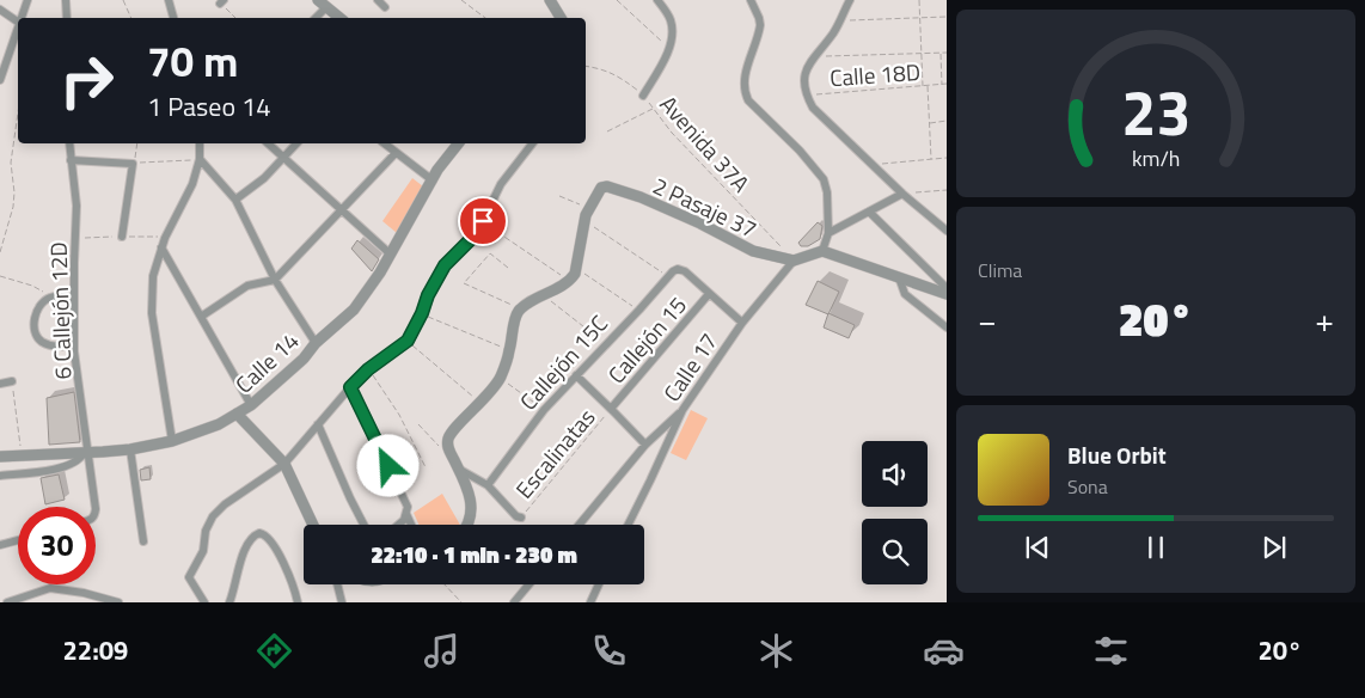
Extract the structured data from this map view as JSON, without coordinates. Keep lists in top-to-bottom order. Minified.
{"streets":{"street":["2 Pasaje 37","6 Callejón 12D","Callejón 15","Calle 14","Callejón 15C","Calle 17"],"path":["Calle 18D","Avenida 37A","Escalinatas"]},"crossings":[["Avenida 37A","2 Pasaje 37"],["Avenida 37A","Calle 17"],["2 Pasaje 37","Calle 17"],["6 Callejón 12D","Calle 14"],["Callejón 15","Escalinatas"]],"page":{"turn":["70 m","1 Paseo 14"],"tile":"Clima","heat":["−","20°","+"],"song":["Blue Orbit","Sona"],"limit":"30","trip":"22:10 · 1 min · 230 m","tabs":["22:09","20°"],"gauge":["23","km/h"]}}
